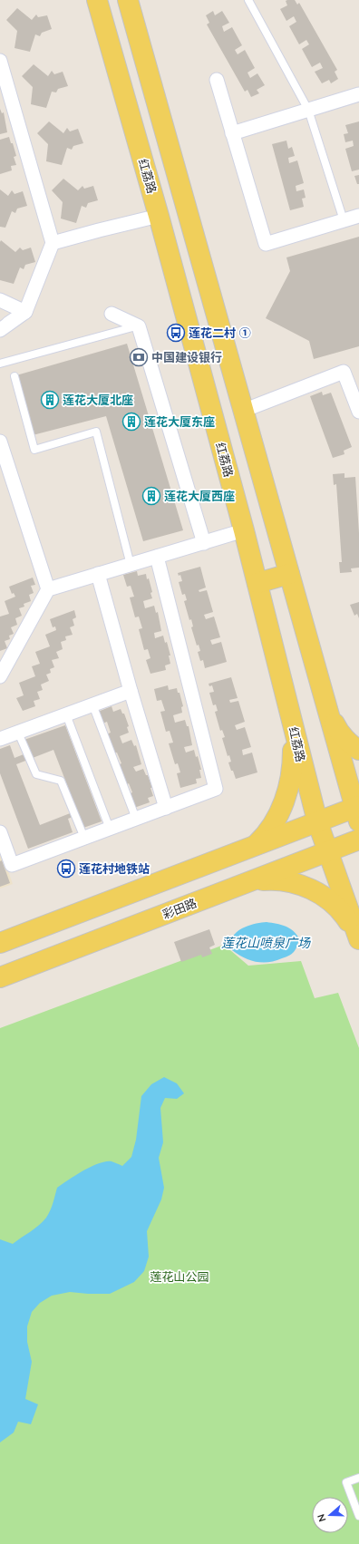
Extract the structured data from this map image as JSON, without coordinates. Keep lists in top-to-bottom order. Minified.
{"streets":{"main road":["红荔路","彩田路"]},"crossings":[["红荔路","彩田路"]],"water":["莲花山喷泉广场"],"parks":["莲花山公园"],"places":{"bus stop":["莲花二村 ①","莲花村地铁站"],"bank":["中国建设银行"],"building":["莲花大厦北座","莲花大厦东座","莲花大厦西座"]},"north":"left"}
